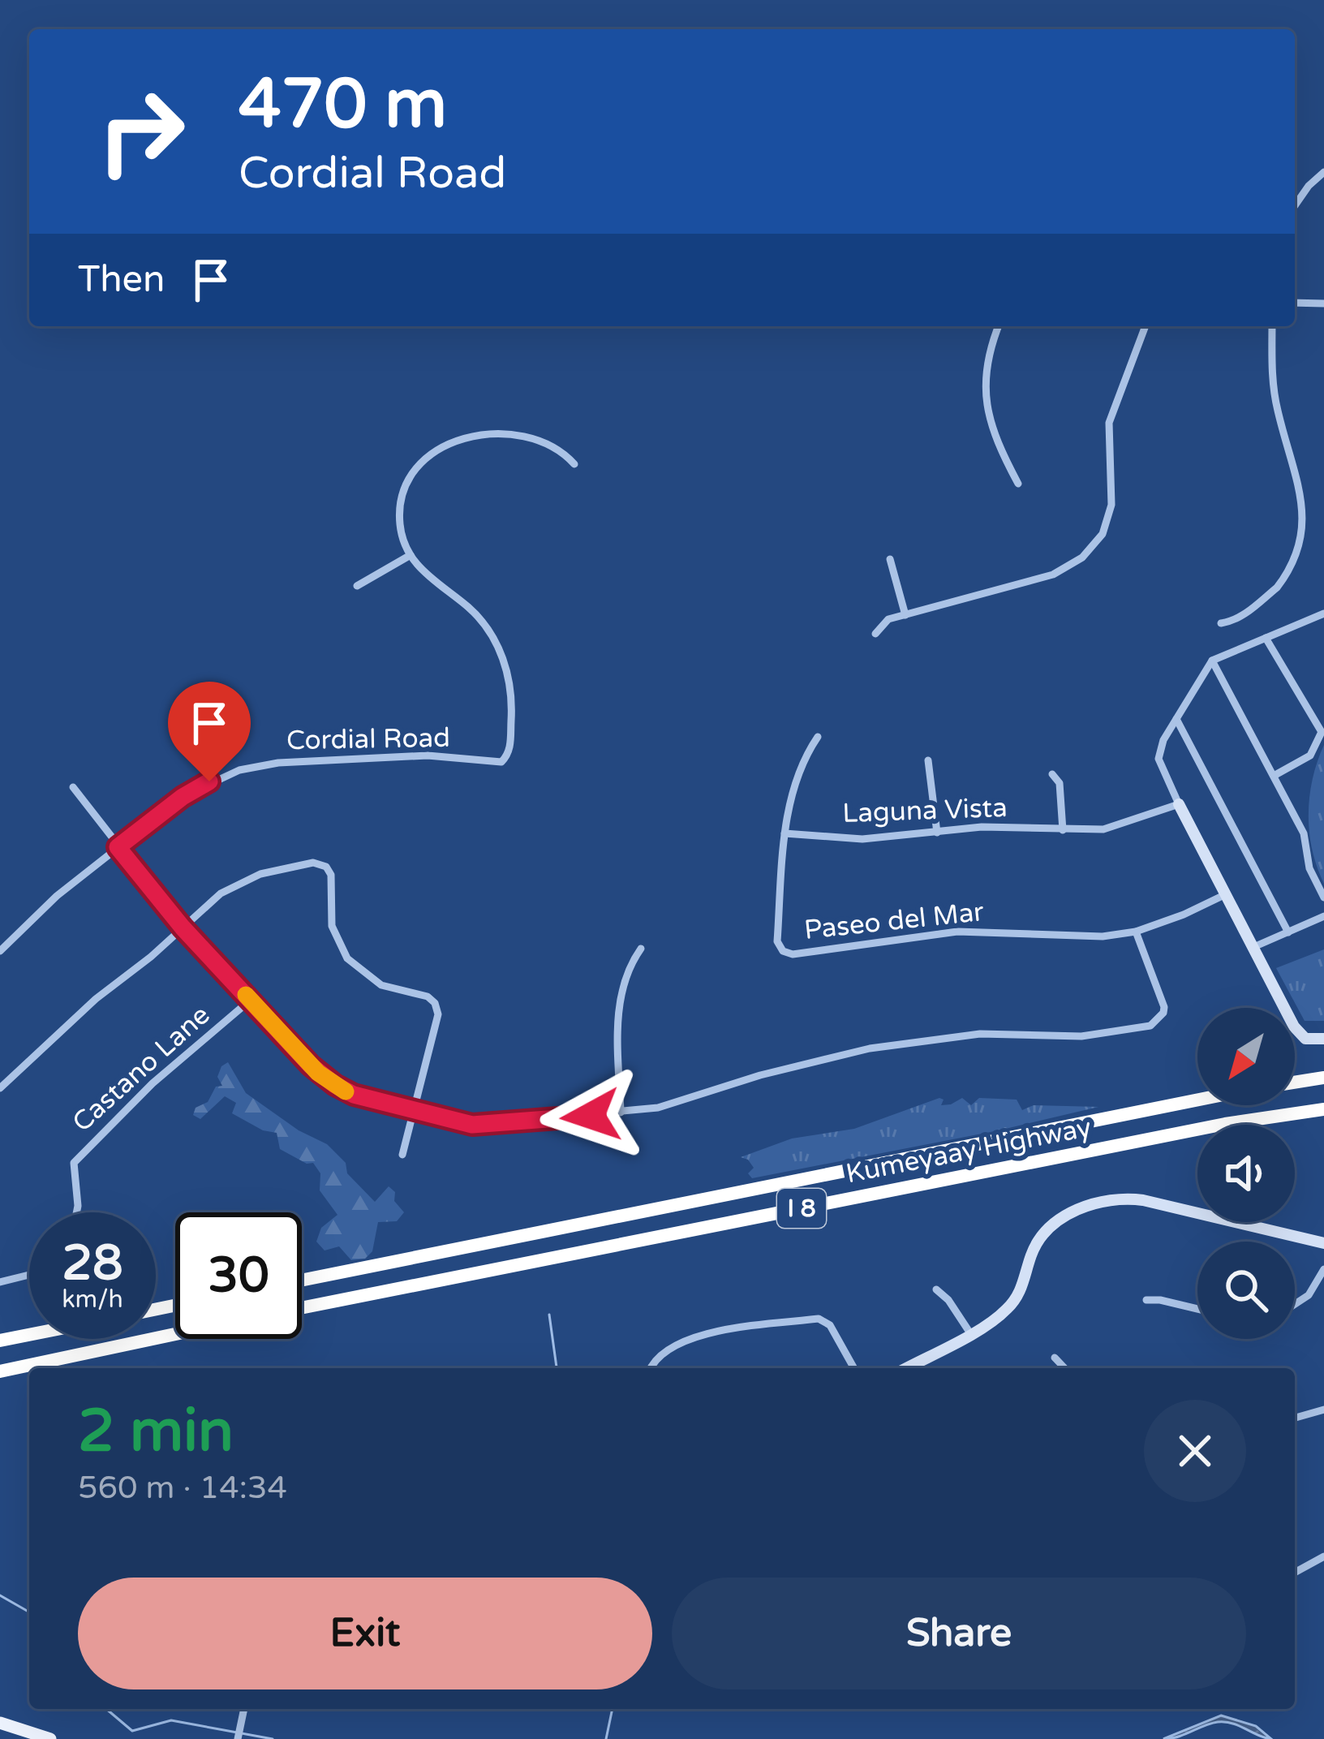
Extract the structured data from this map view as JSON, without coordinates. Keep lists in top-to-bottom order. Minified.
{"streets":{"highway":["Kumeyaay Highway","I 8"],"street":["Cordial Road","Laguna Vista","Paseo del Mar","Castano Lane"]},"crossings":[["Laguna Vista","Paseo del Mar"]],"north":"bottom left","page":{"turn":["470 m","Cordial Road"],"then":"Then","speed":"28 km/h","limit":"30","heading":["2 min","560 m · 14:34"],"buttons":["Exit","Share"]}}
